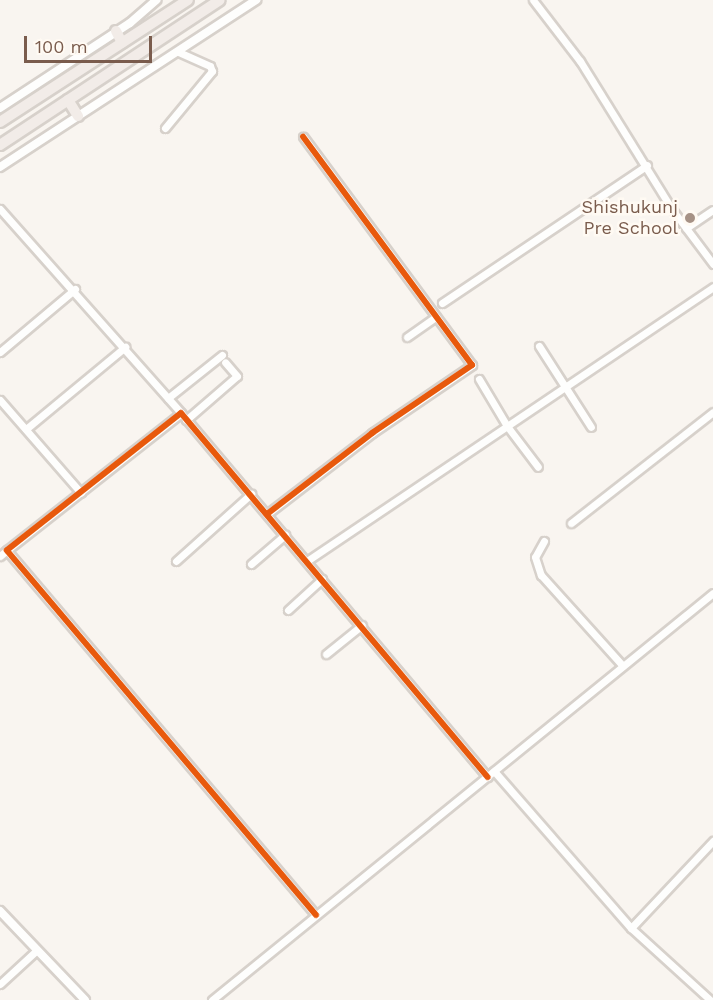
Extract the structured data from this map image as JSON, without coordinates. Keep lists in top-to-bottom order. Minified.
{"places":["Shishukunj Pre School"],"scale_bar":"100 m"}
